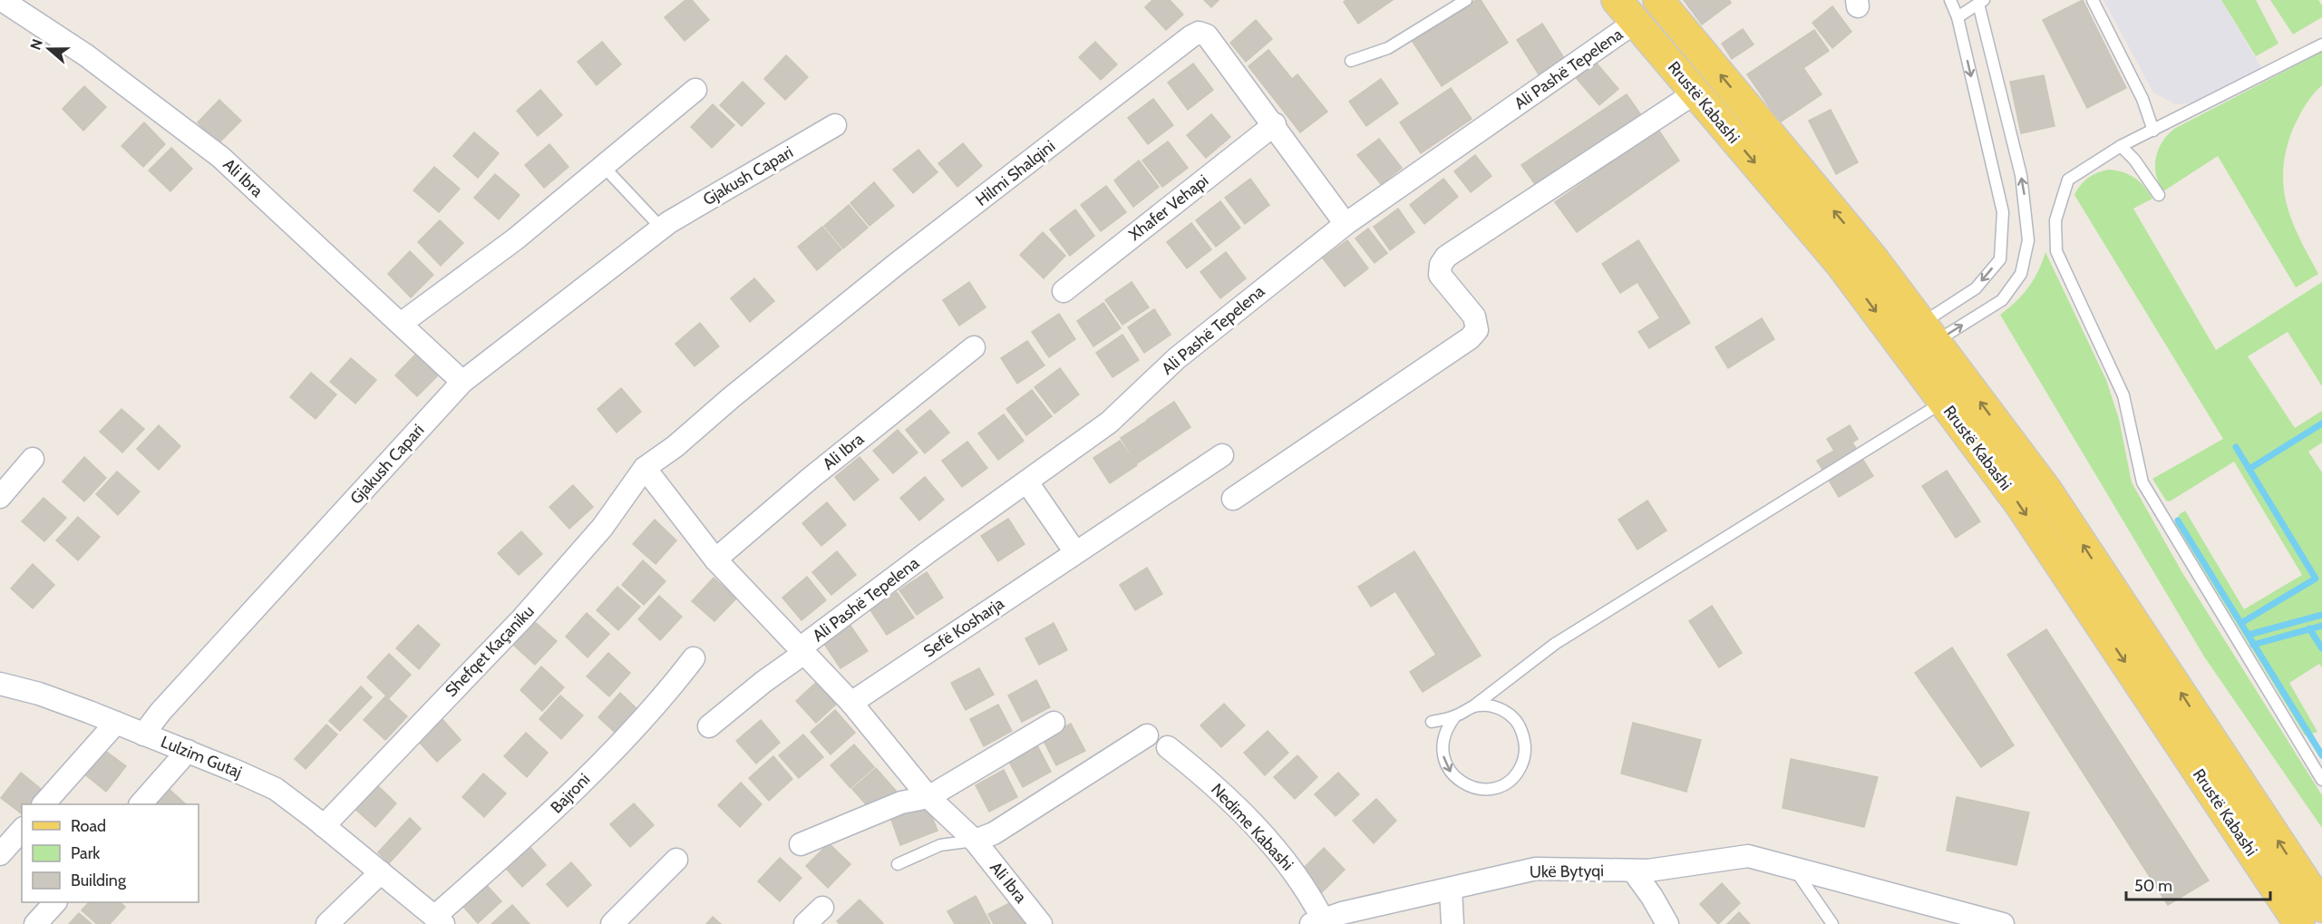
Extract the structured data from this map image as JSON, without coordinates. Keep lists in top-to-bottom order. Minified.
{"streets":{"main road":["Rrustë Kabashi"],"street":["Ali Pashë Tepelena","Hilmi Shalqini","Gjakush Capari","Ali Ibra","Xhafer Vehapi","Sefë Kosharja","Shefqet Kaçaniku","Lulzim Gutaj","Bajroni","Nedime Kabashi","Ukë Bytyqi"]},"crossings":[["Ali Pashë Tepelena","Rrustë Kabashi"],["Ali Pashë Tepelena","Hilmi Shalqini"],["Ali Pashë Tepelena","Ali Ibra"],["Hilmi Shalqini","Ali Ibra"],["Hilmi Shalqini","Xhafer Vehapi"],["Hilmi Shalqini","Shefqet Kaçaniku"],["Gjakush Capari","Ali Ibra"],["Gjakush Capari","Lulzim Gutaj"],["Ali Ibra","Sefë Kosharja"],["Ali Ibra","Shefqet Kaçaniku"],["Shefqet Kaçaniku","Lulzim Gutaj"],["Lulzim Gutaj","Bajroni"],["Nedime Kabashi","Ukë Bytyqi"]],"legend":["Road","Park","Building"],"scale_bar":"50 m","north":"left"}
